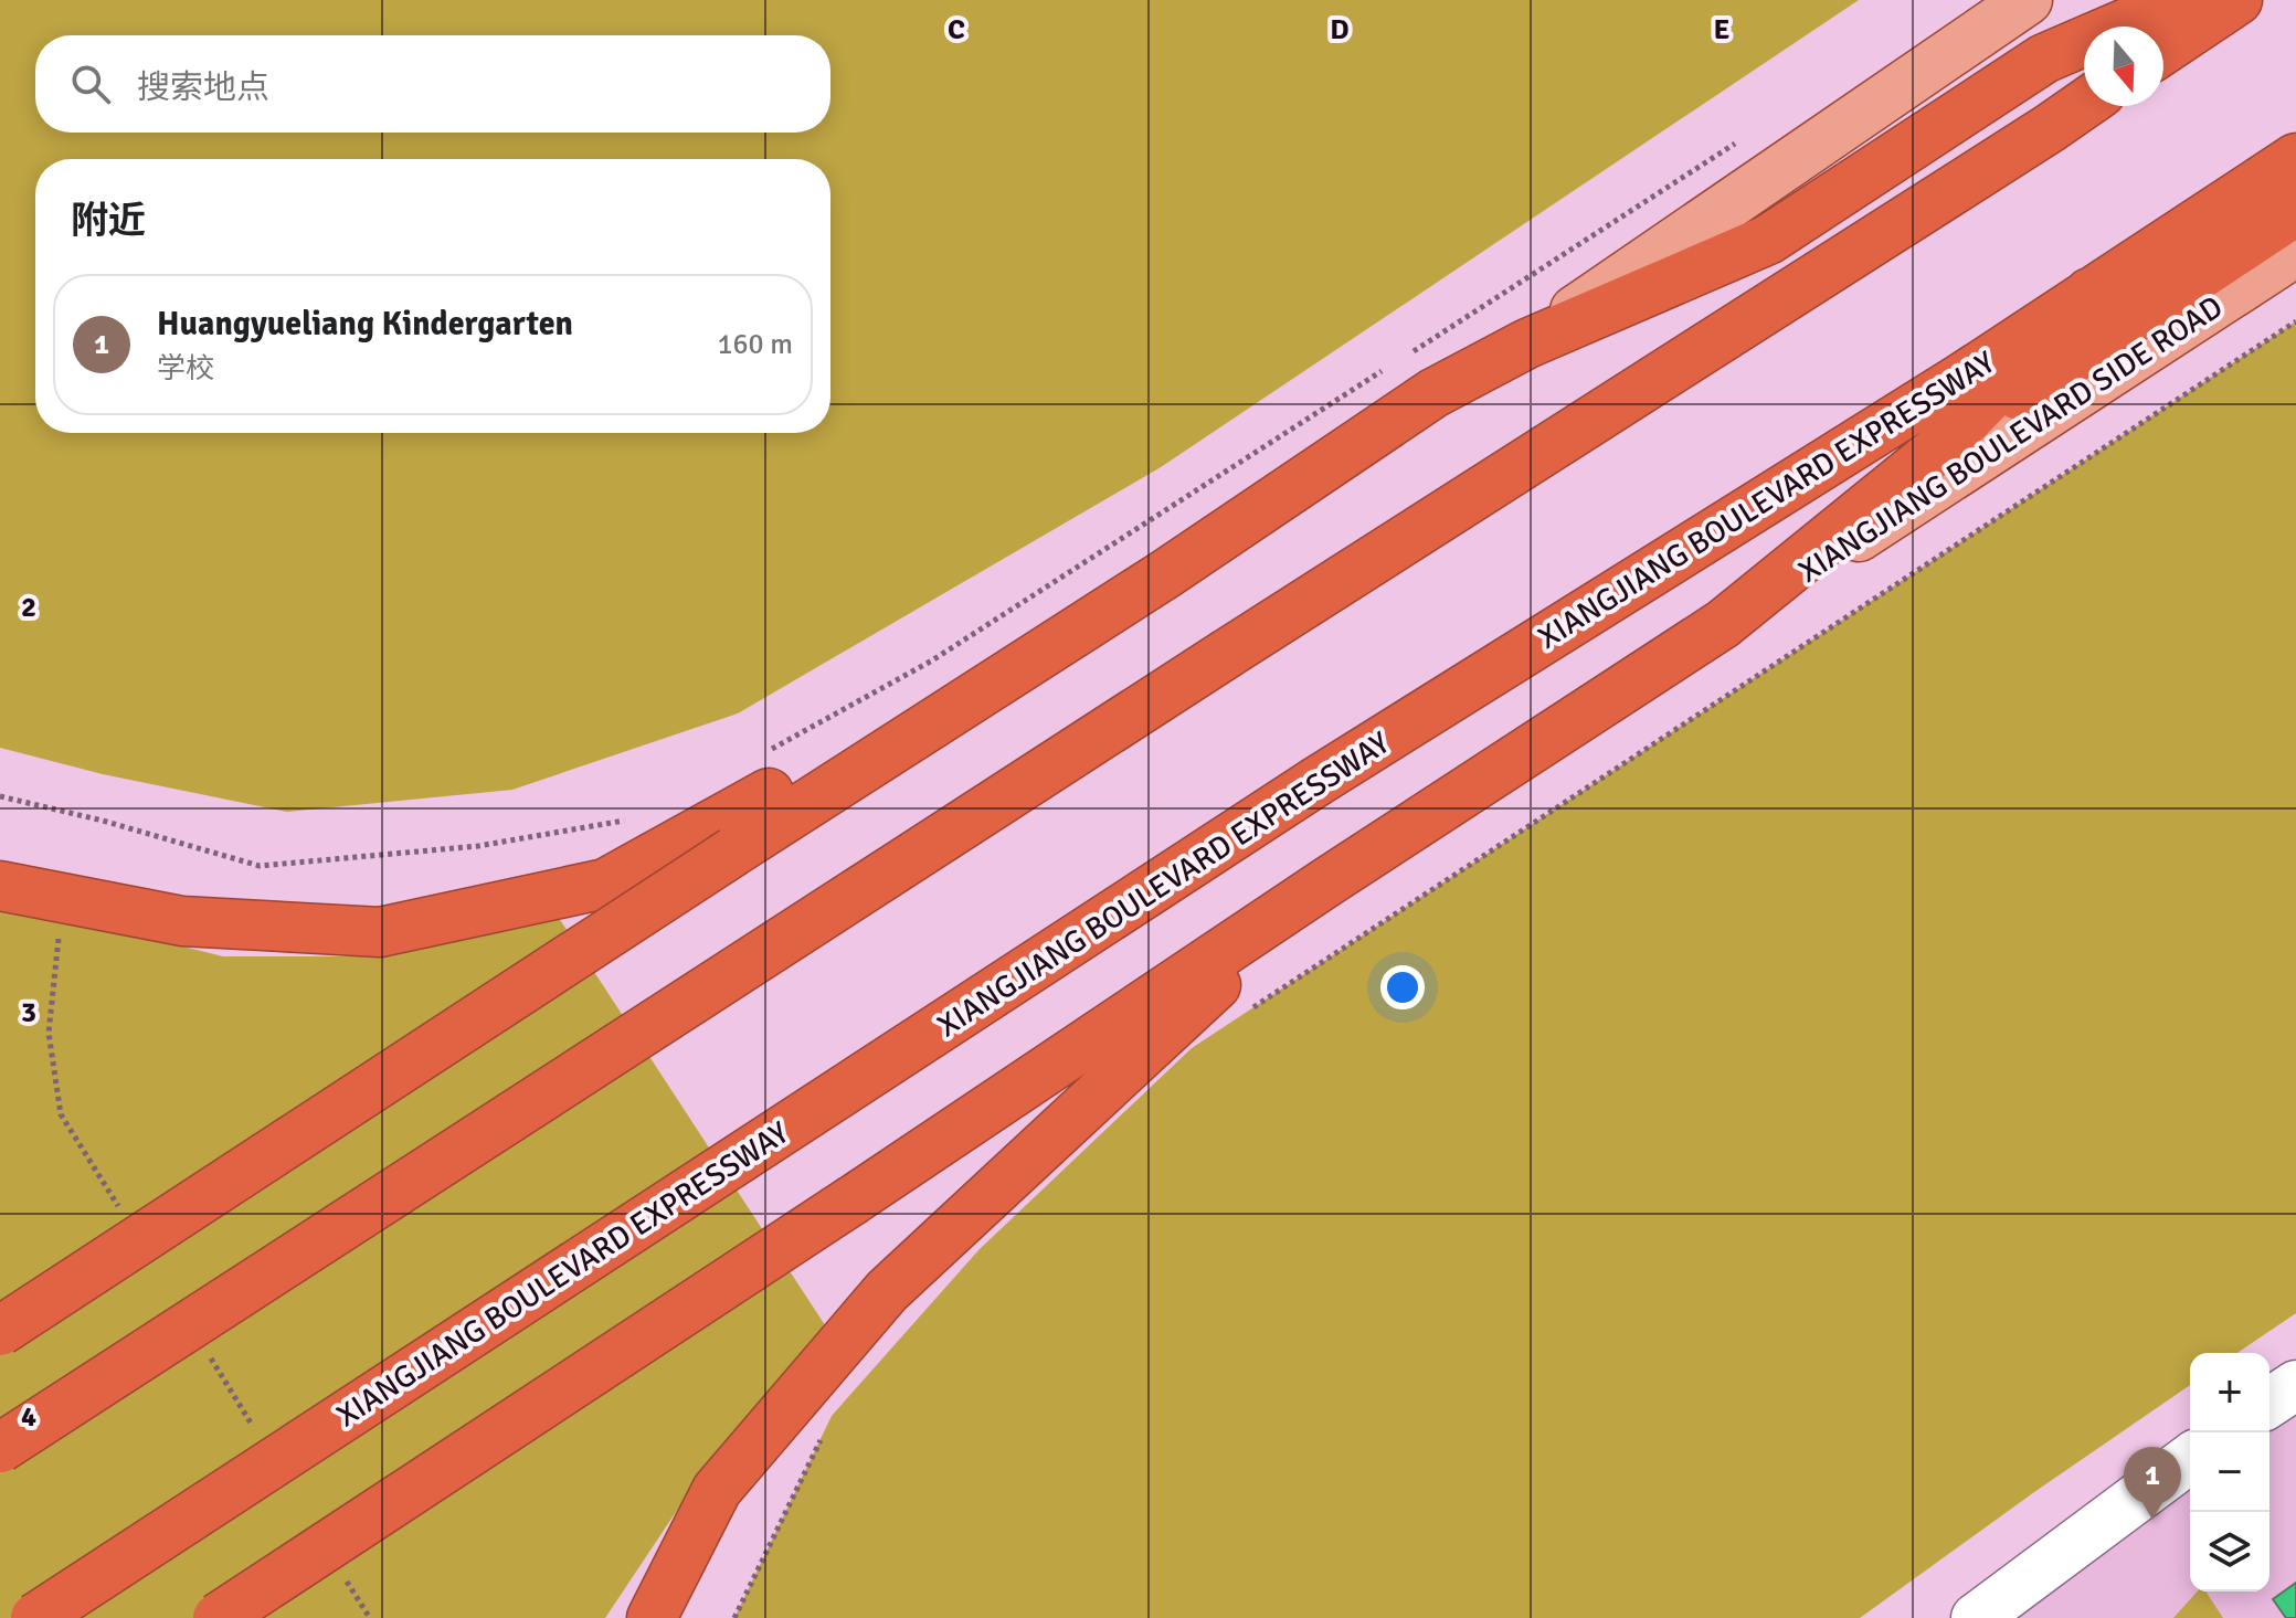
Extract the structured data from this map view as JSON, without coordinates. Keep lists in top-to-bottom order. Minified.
{"streets":{"highway":["XIANGJIANG BOULEVARD EXPRESSWAY"],"main road":["XIANGJIANG BOULEVARD SIDE ROAD"]},"north":"bottom","page":{"search":"搜索地点","heading":"附近","list":[{"mark":"1","name":"Huangyueliang Kindergarten","note":"学校","value":"160 m"}],"map_buttons":["+","−"],"pins":"1"},"grid":{"columns":["C","D","E"],"rows":["2","3","4"]}}
